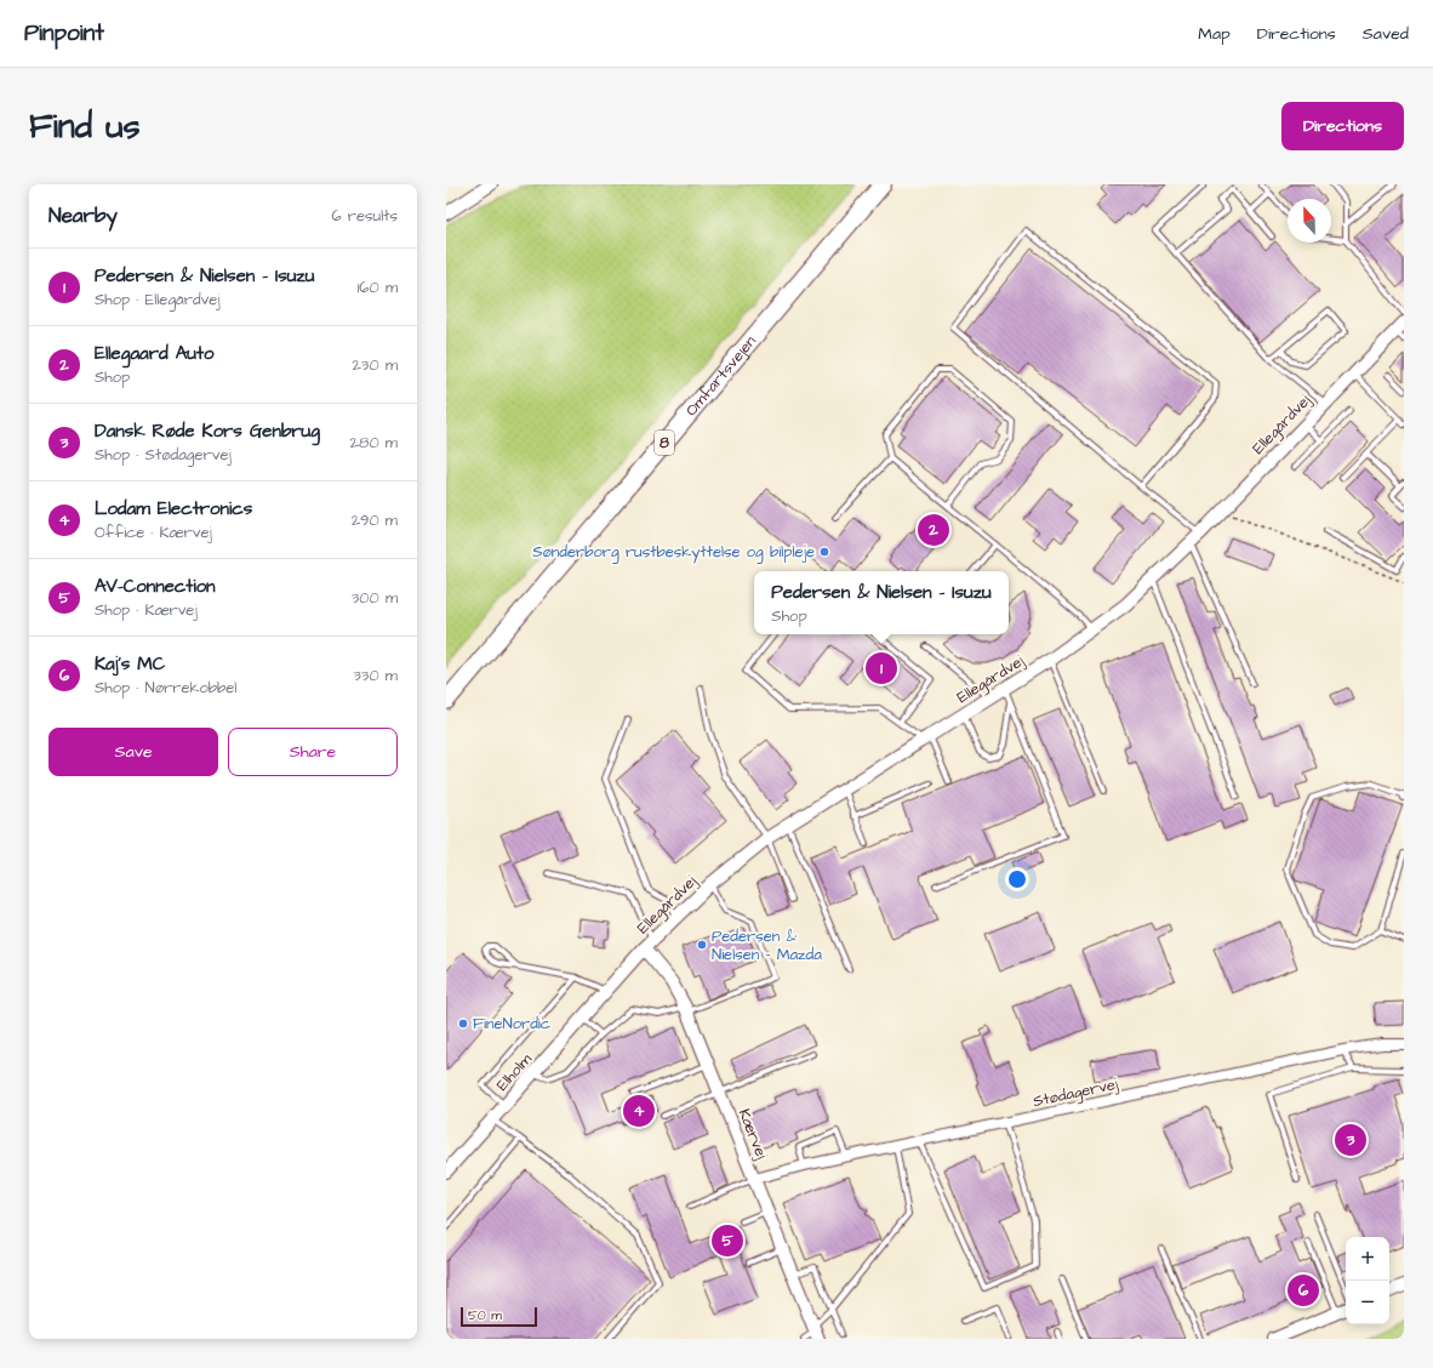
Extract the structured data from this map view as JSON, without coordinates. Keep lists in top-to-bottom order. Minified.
{"streets":{"highway":["Omfartsvejen","8"],"street":["Ellegårdvej","Elholm","Stødagervej","Kærvej"]},"crossings":[["Ellegårdvej","Elholm"],["Ellegårdvej","Kærvej"],["Elholm","Kærvej"],["Stødagervej","Kærvej"]],"places":["Sønderborg rustbeskyttelse og bilpleje","Pedersen & Nielsen - Mazda","FineNordic"],"scale_bar":"50 m","north":"top","page":{"header":"Pinpoint","nav":["Map","Directions","Saved"],"buttons":["Directions",["Save","Share"]],"title":"Find us","heading":["Nearby","6 results"],"list":[{"mark":"1","name":"Pedersen & Nielsen - Isuzu","note":"Shop · Ellegårdvej","value":"160 m"},{"mark":"2","name":"Ellegaard Auto","note":"Shop","value":"230 m"},{"mark":"3","name":"Dansk Røde Kors Genbrug","note":"Shop · Stødagervej","value":"280 m"},{"mark":"4","name":"Lodam Electronics","note":"Office · Kærvej","value":"290 m"},{"mark":"5","name":"AV-Connection","note":"Shop · Kærvej","value":"300 m"},{"mark":"6","name":"Kaj's MC","note":"Shop · Nørrekobbel","value":"330 m"}],"pins":["2","1","4","3","5","6"],"popup":["Pedersen & Nielsen - Isuzu","Shop"],"map_buttons":["+","−"],"scale":"50 m"}}
